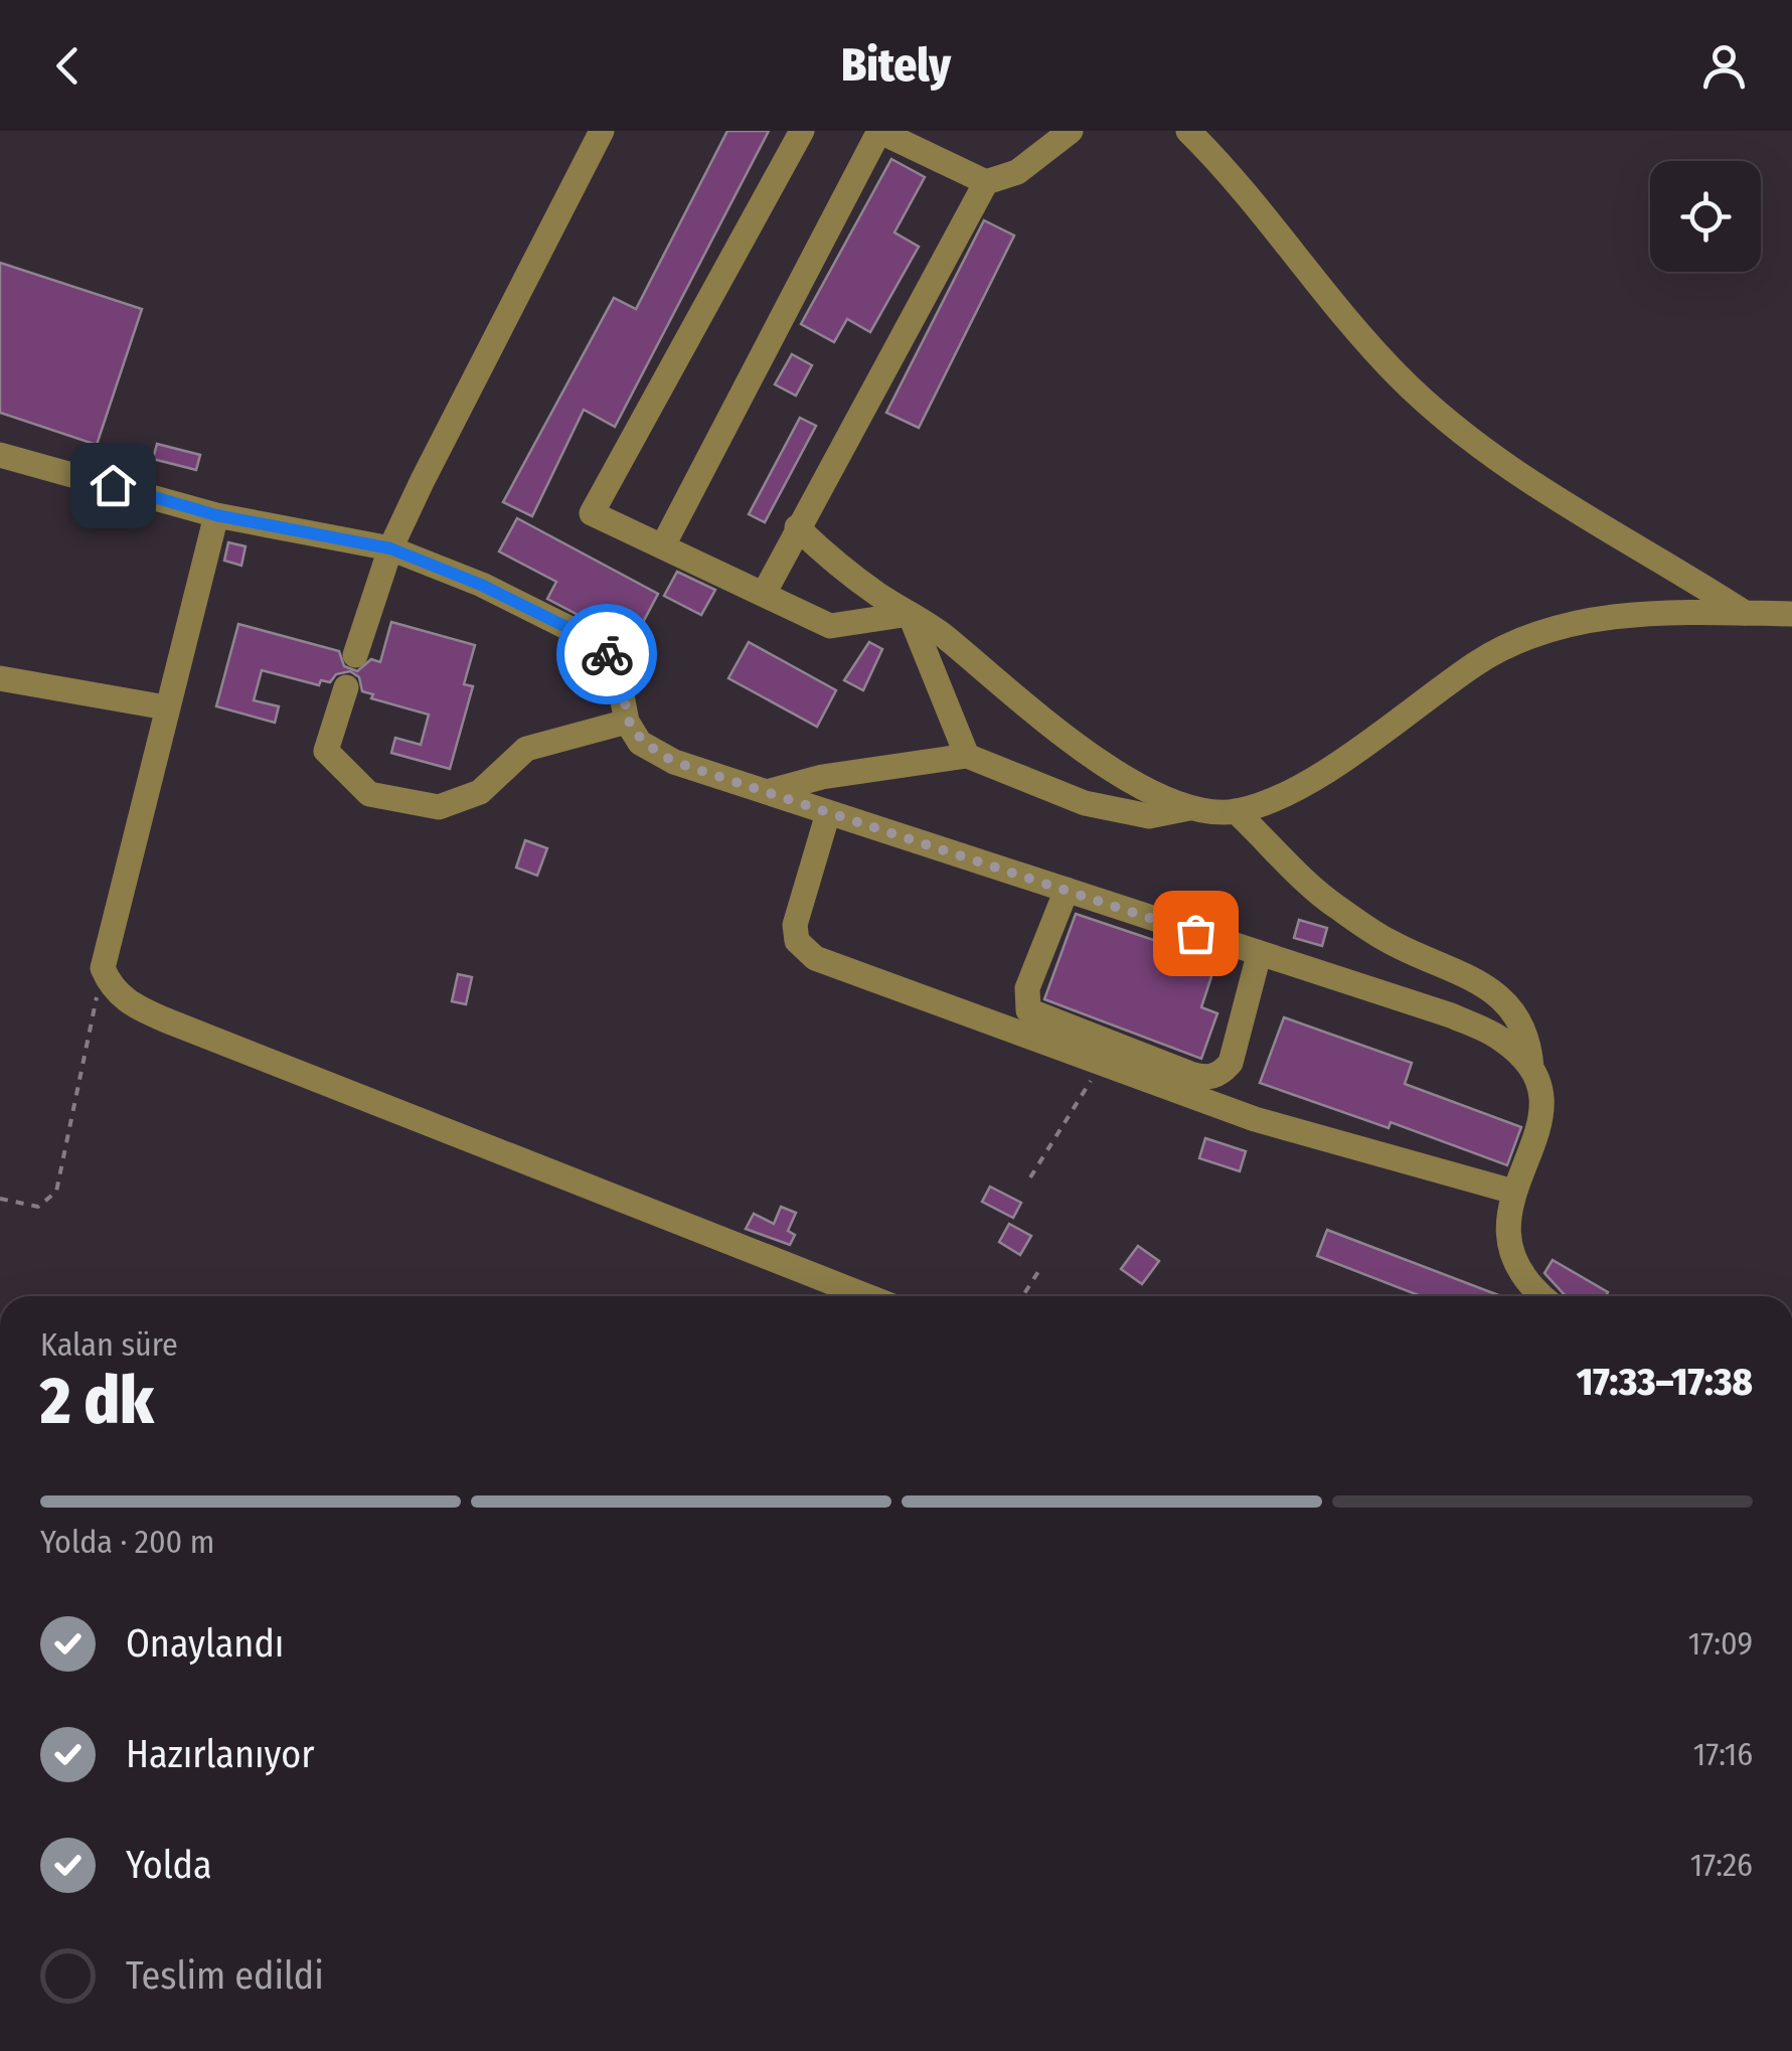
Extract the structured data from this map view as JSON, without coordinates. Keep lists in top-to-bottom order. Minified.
{"page":{"header":"Bitely","heading":["2 dk","Kalan süre","17:33–17:38"],"bar":"Yolda · 200 m","list":[["Onaylandı","17:09"],["Hazırlanıyor","17:16"],["Yolda","17:26"],"Teslim edildi"]}}
